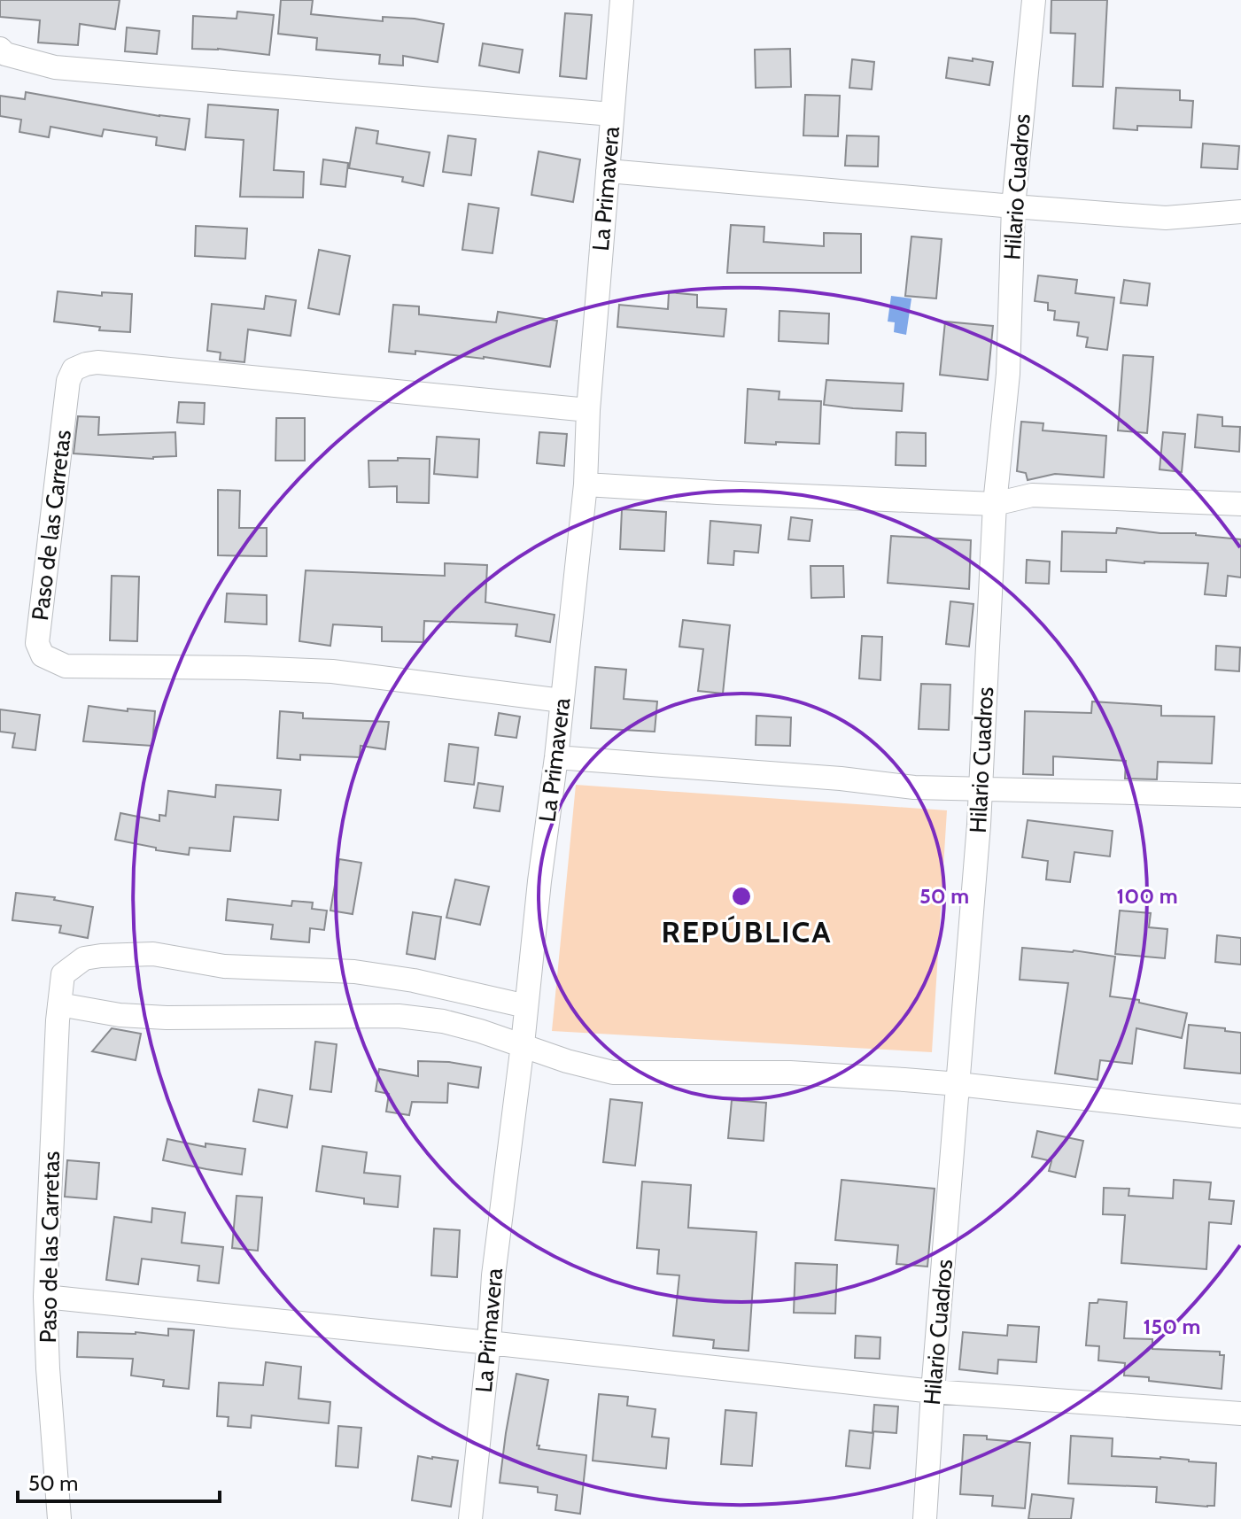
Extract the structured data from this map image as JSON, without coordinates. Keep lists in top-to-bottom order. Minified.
{"streets":{"street":["Hilario Cuadros","La Primavera","Paso de las Carretas"]},"crossings":[["La Primavera","Paso de las Carretas"]],"districts":["REPÚBLICA"],"scale_bar":"50 m","rings":["50 m","100 m","150 m"]}
